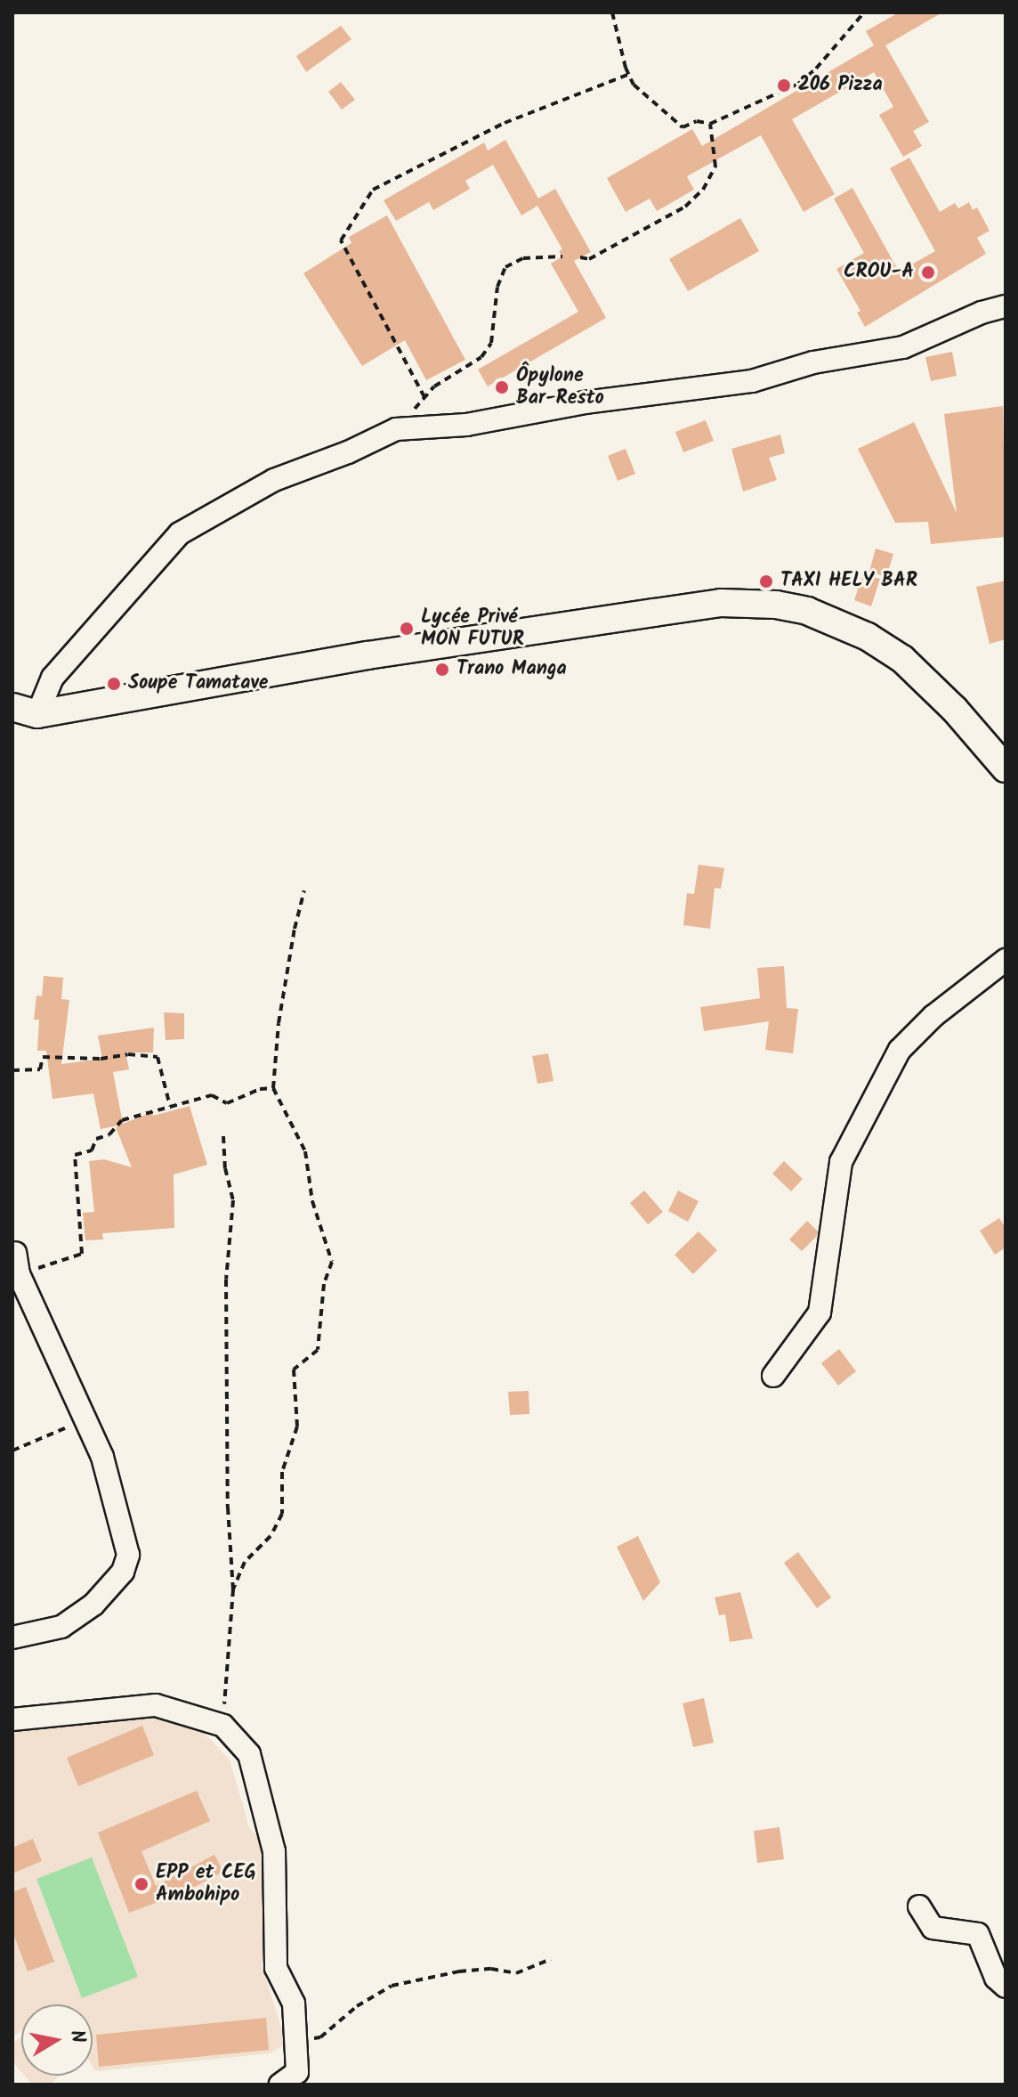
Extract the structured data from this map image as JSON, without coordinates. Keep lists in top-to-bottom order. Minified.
{"places":["206 Pizza","CROU-A","Ôpylone Bar-Resto","TAXI HELY BAR","Lycée Privé MON FUTUR","Trano Manga","Soupe Tamatave","EPP et CEG Ambohipo"],"north":"right"}
